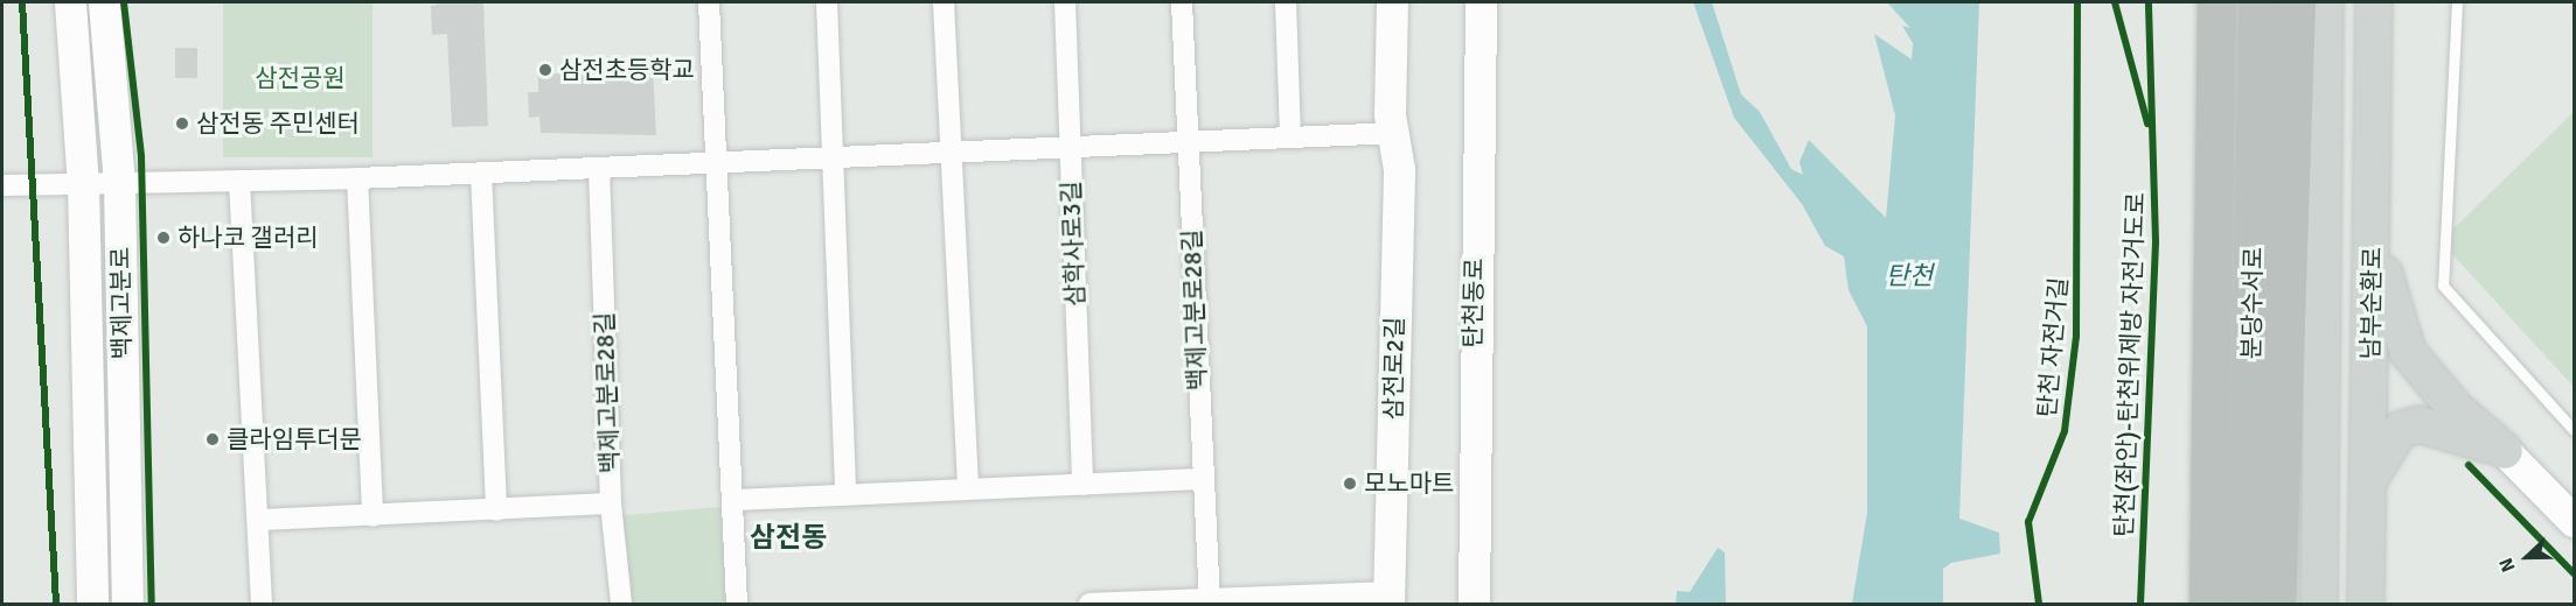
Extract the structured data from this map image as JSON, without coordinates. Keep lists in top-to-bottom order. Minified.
{"streets":{"highway":["분당수서로"],"main road":["남부순환로"],"street":["삼학사로3길","백제고분로","탄천동로","백제고분로28길","삼전로2길"],"cycle path":["탄천 자전거길","탄천(좌안)-탄천위제방 자전거도로"]},"districts":["삼전동"],"water":["탄천"],"parks":["삼전공원"],"places":["삼전초등학교","삼전동 주민센터","하나코 갤러리","클라임투더문","모노마트"],"north":"left"}
